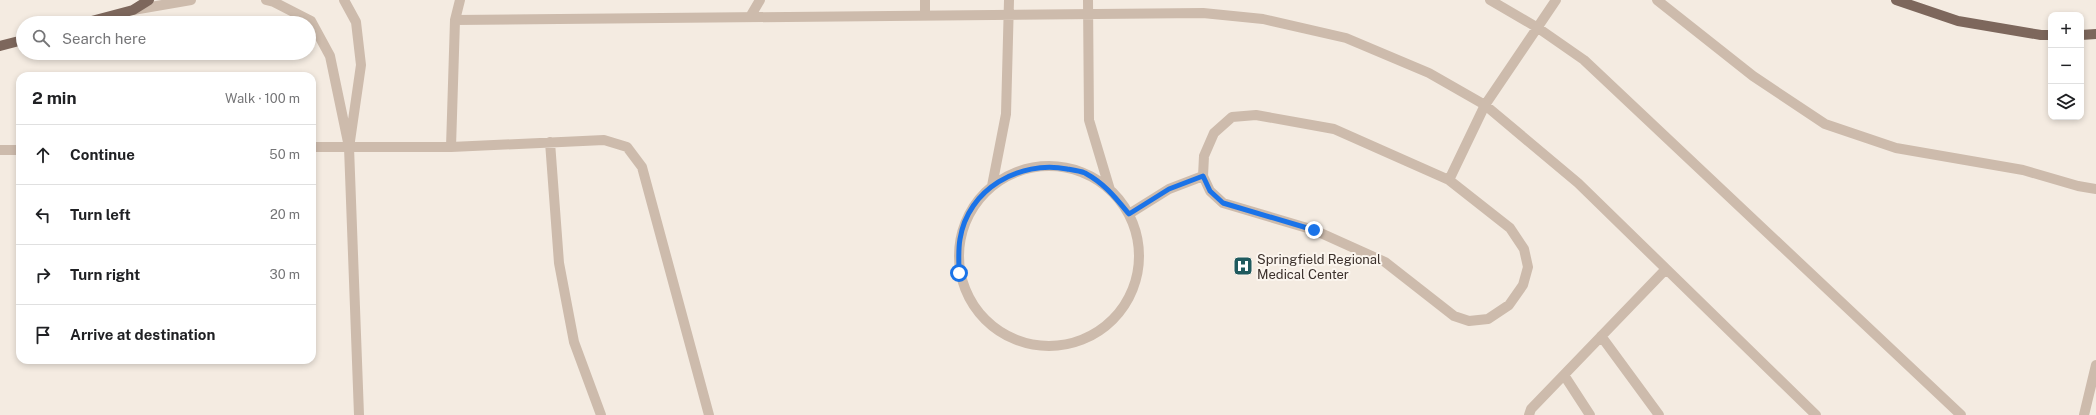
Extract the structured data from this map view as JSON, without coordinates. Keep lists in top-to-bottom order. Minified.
{"places":{"hospital":["Springfield Regional Medical Center"]},"page":{"map_buttons":["+","−"],"search":"Search here","heading":["2 min","Walk · 100 m"],"list":[["Continue","50 m"],["Turn left","20 m"],["Turn right","30 m"],"Arrive at destination"]}}
